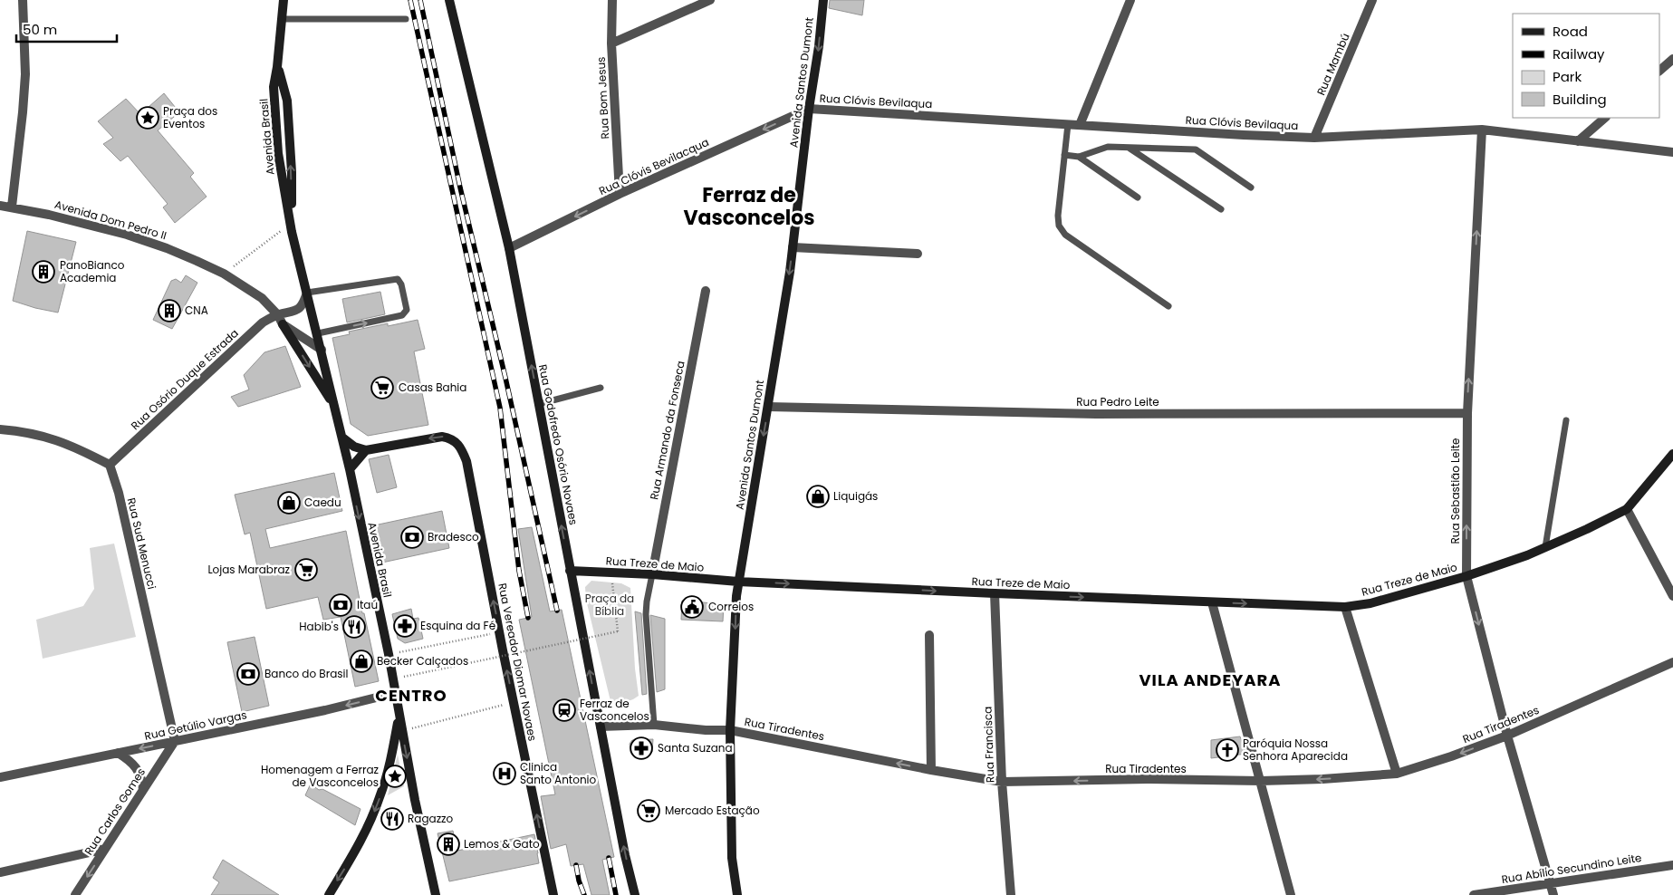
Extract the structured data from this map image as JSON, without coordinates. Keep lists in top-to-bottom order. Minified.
{"streets":{"main road":["Avenida Santos Dumont","Avenida Brasil","Rua Godofredo Osório Novaes","Rua Treze de Maio","Rua Vereador Diomar Novaes"],"street":["Rua Mambú","Rua Bom Jesus","Rua Clóvis Bevilaqua","Rua Clóvis Bevilacqua","Avenida Dom Pedro II","Rua Osório Duque Estrada","Rua Pedro Leite","Rua Armando da Fonseca","Rua Sebastião Leite","Rua Sud Menucci","Rua Tiradentes","Rua Getúlio Vargas","Rua Francisca","Rua Carlos Gomes","Rua Abílio Secundino Leite"]},"crossings":[["Rua Mambú","Rua Clóvis Bevilaqua"],["Avenida Santos Dumont","Rua Clóvis Bevilaqua"],["Avenida Santos Dumont","Rua Clóvis Bevilacqua"],["Avenida Santos Dumont","Rua Pedro Leite"],["Avenida Santos Dumont","Rua Treze de Maio"],["Avenida Santos Dumont","Rua Tiradentes"],["Rua Bom Jesus","Rua Clóvis Bevilacqua"],["Rua Clóvis Bevilaqua","Rua Clóvis Bevilacqua"],["Rua Clóvis Bevilaqua","Rua Sebastião Leite"],["Avenida Brasil","Rua Getúlio Vargas"],["Rua Clóvis Bevilacqua","Rua Godofredo Osório Novaes"],["Avenida Dom Pedro II","Rua Osório Duque Estrada"],["Rua Osório Duque Estrada","Rua Sud Menucci"],["Rua Pedro Leite","Rua Sebastião Leite"],["Rua Armando da Fonseca","Rua Treze de Maio"],["Rua Godofredo Osório Novaes","Rua Treze de Maio"],["Rua Godofredo Osório Novaes","Rua Tiradentes"],["Rua Sebastião Leite","Rua Treze de Maio"],["Rua Sebastião Leite","Rua Tiradentes"],["Rua Sebastião Leite","Rua Abílio Secundino Leite"],["Rua Sud Menucci","Rua Getúlio Vargas"],["Rua Sud Menucci","Rua Carlos Gomes"],["Rua Treze de Maio","Rua Francisca"],["Rua Tiradentes","Rua Francisca"],["Rua Getúlio Vargas","Rua Carlos Gomes"]],"one_way":["Avenida Santos Dumont","Avenida Brasil","Rua Clóvis Bevilacqua","Rua Godofredo Osório Novaes","Rua Treze de Maio","Rua Vereador Diomar Novaes","Rua Tiradentes","Rua Getúlio Vargas"],"districts":["Ferraz de Vasconcelos","VILA ANDEYARA","CENTRO"],"parks":["Praça da Bíblia"],"places":{"place":["Praça dos Eventos","Homenagem a Ferraz de Vasconcelos"],"building":["PanoBianco Academia","CNA","Lemos & Gato"],"supermarket":["Casas Bahia","Lojas Marabraz","Mercado Estação"],"shop":["Liquigás","Caedu","Becker Calçados"],"bank":["Bradesco","Itaú","Banco do Brasil"],"public building":["Correios"],"pharmacy":["Esquina da Fé","Santa Suzana"],"restaurant":["Habib's","Ragazzo"],"station":["Ferraz de Vasconcelos"],"church":["Paróquia Nossa Senhora Aparecida"],"hospital":["Clinica Santo Antonio"]},"legend":["Road","Railway","Park","Building"],"scale_bar":"50 m"}
